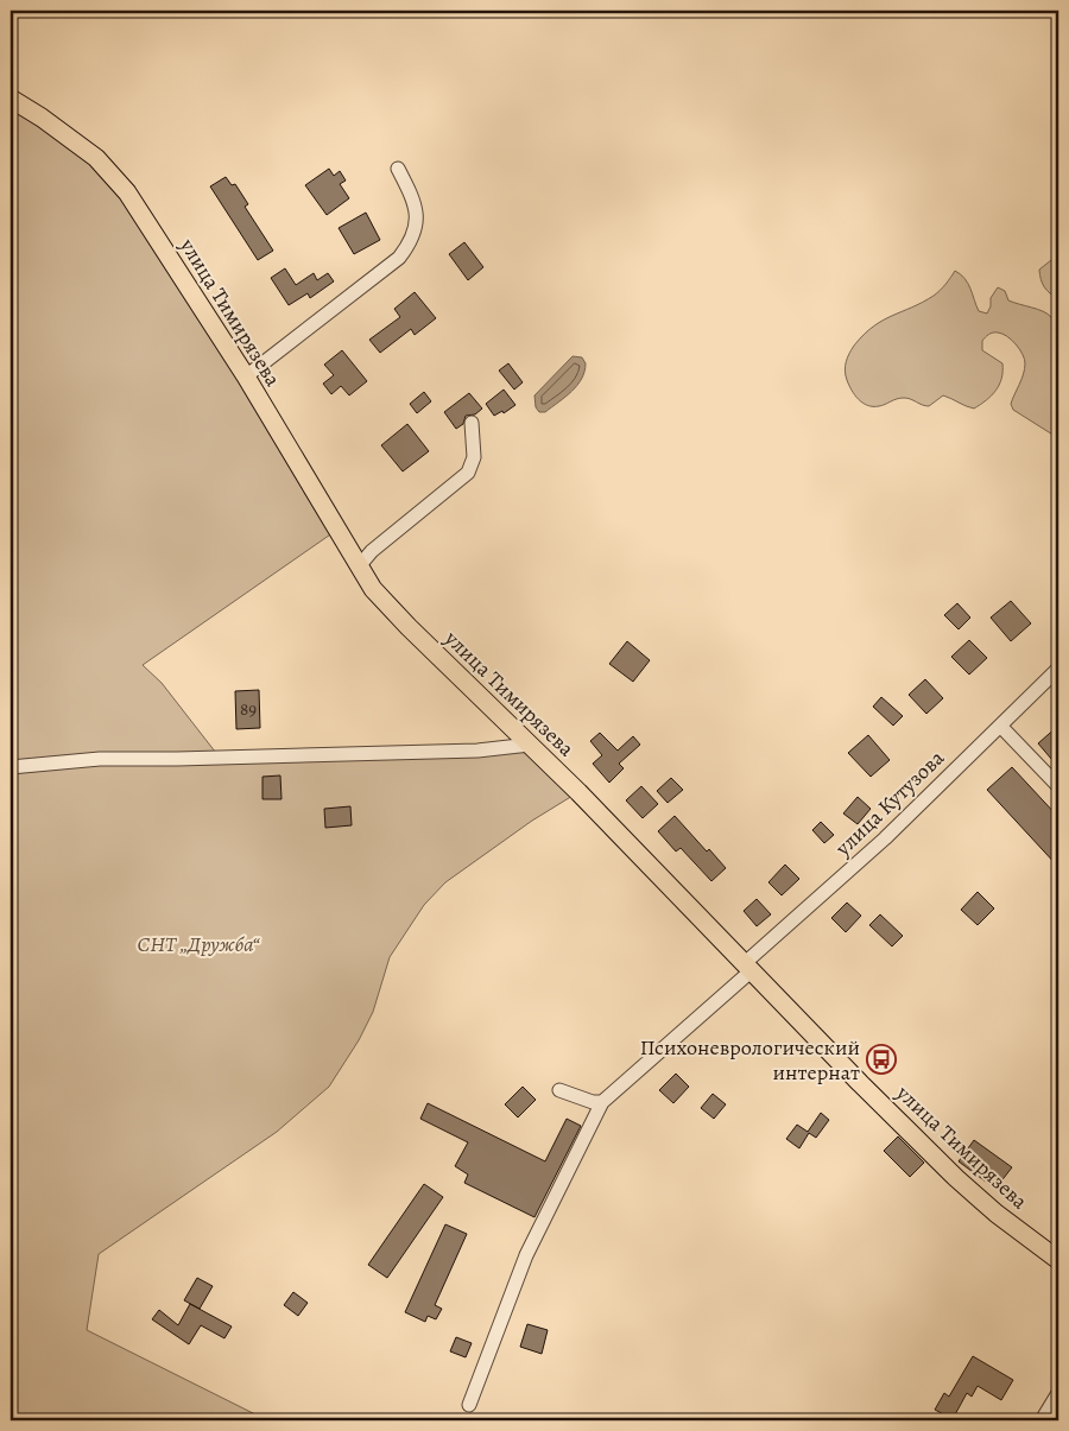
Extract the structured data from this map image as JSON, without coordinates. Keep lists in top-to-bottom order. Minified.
{"streets":{"main road":["улица Тимирязева"],"street":["улица Кутузова"]},"crossings":[["улица Тимирязева","улица Кутузова"]],"parks":["СНТ „Дружба“"],"places":{"bus stop":["Психоневрологический интернат"]},"house_numbers":["89"]}
